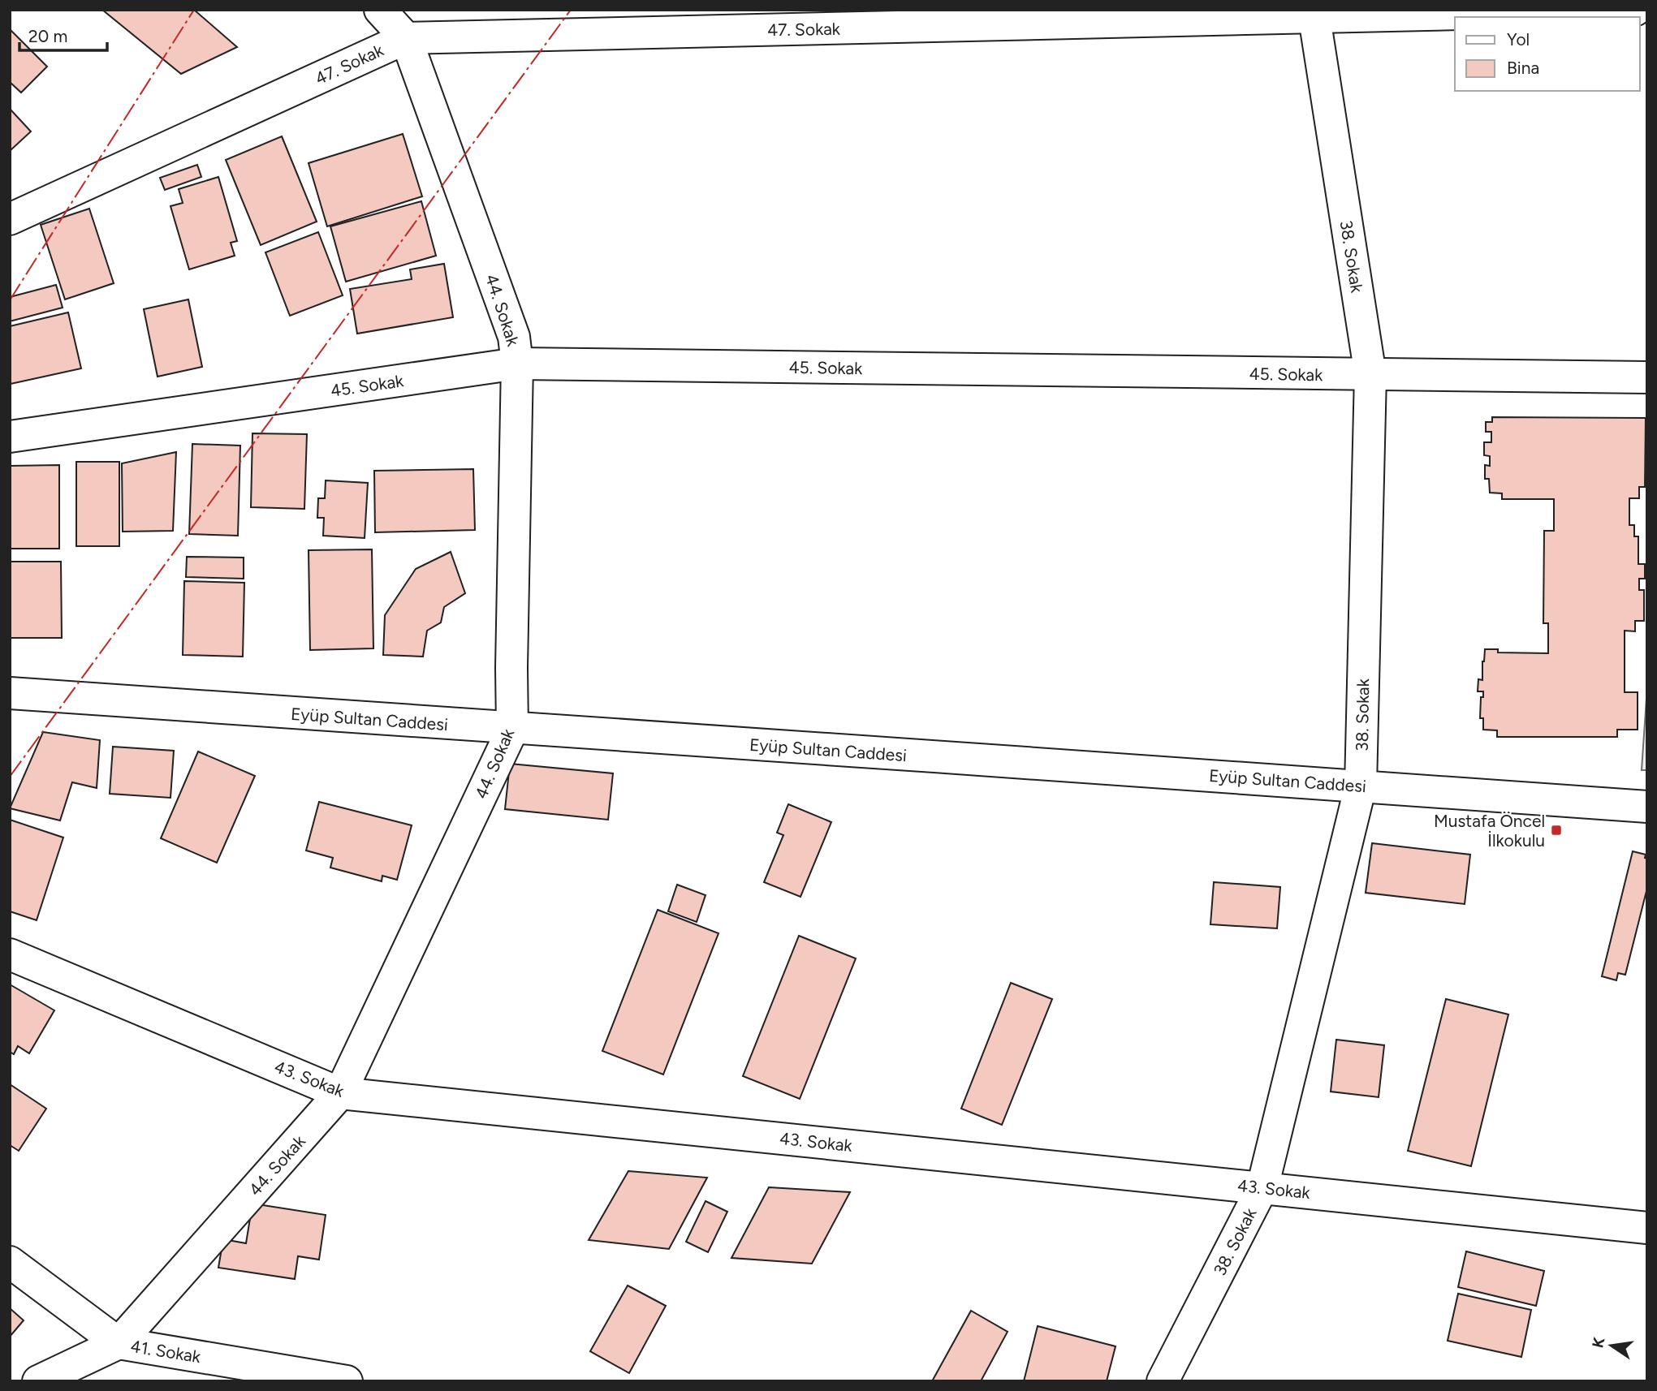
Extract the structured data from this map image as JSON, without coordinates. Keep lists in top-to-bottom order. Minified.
{"streets":{"street":["47. Sokak","38. Sokak","44. Sokak","45. Sokak","Eyüp Sultan Caddesi","43. Sokak","41. Sokak"]},"crossings":[["47. Sokak","38. Sokak"],["47. Sokak","44. Sokak"],["38. Sokak","45. Sokak"],["38. Sokak","Eyüp Sultan Caddesi"],["38. Sokak","43. Sokak"],["44. Sokak","45. Sokak"],["44. Sokak","Eyüp Sultan Caddesi"],["44. Sokak","43. Sokak"],["44. Sokak","41. Sokak"]],"places":{"transit":["Mustafa Öncel İlkokulu"]},"legend":["Yol","Bina"],"scale_bar":"20 m","north":"left"}
